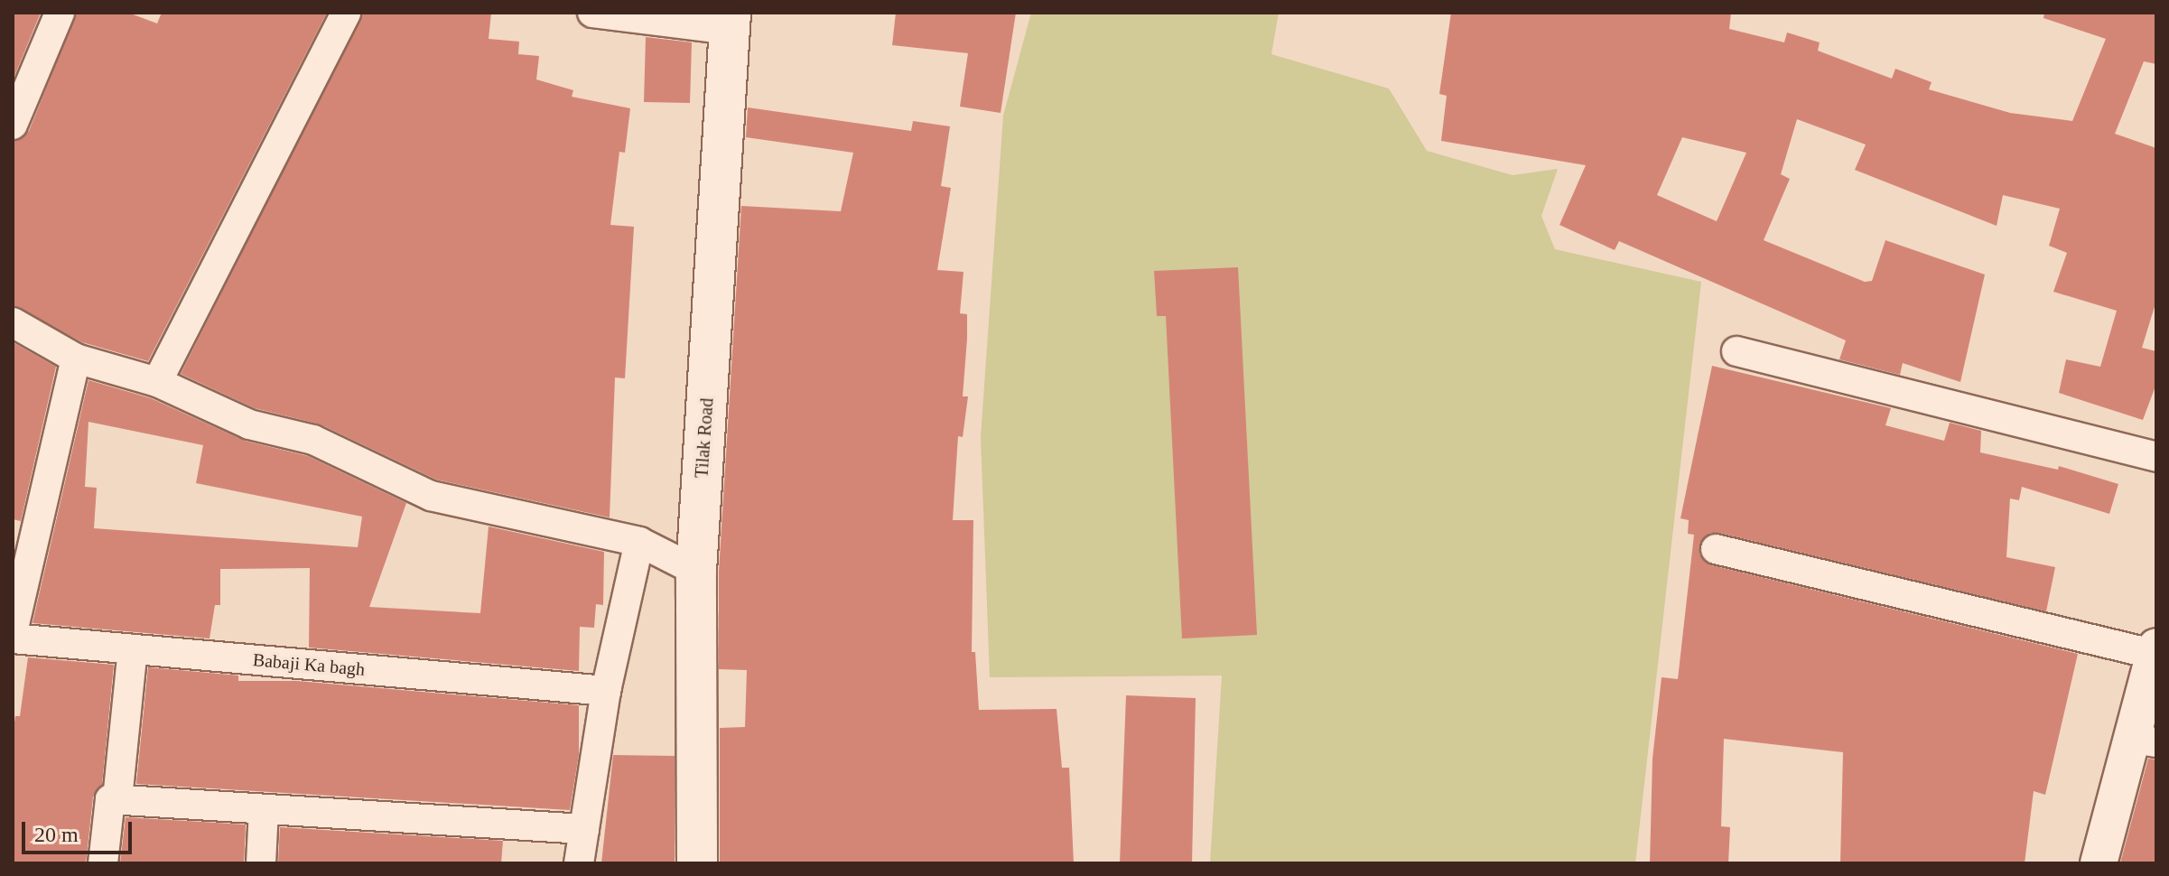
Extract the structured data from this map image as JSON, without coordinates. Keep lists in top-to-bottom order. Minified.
{"streets":{"main road":["Tilak Road"],"street":["Babaji Ka bagh"]},"scale_bar":"20 m"}
